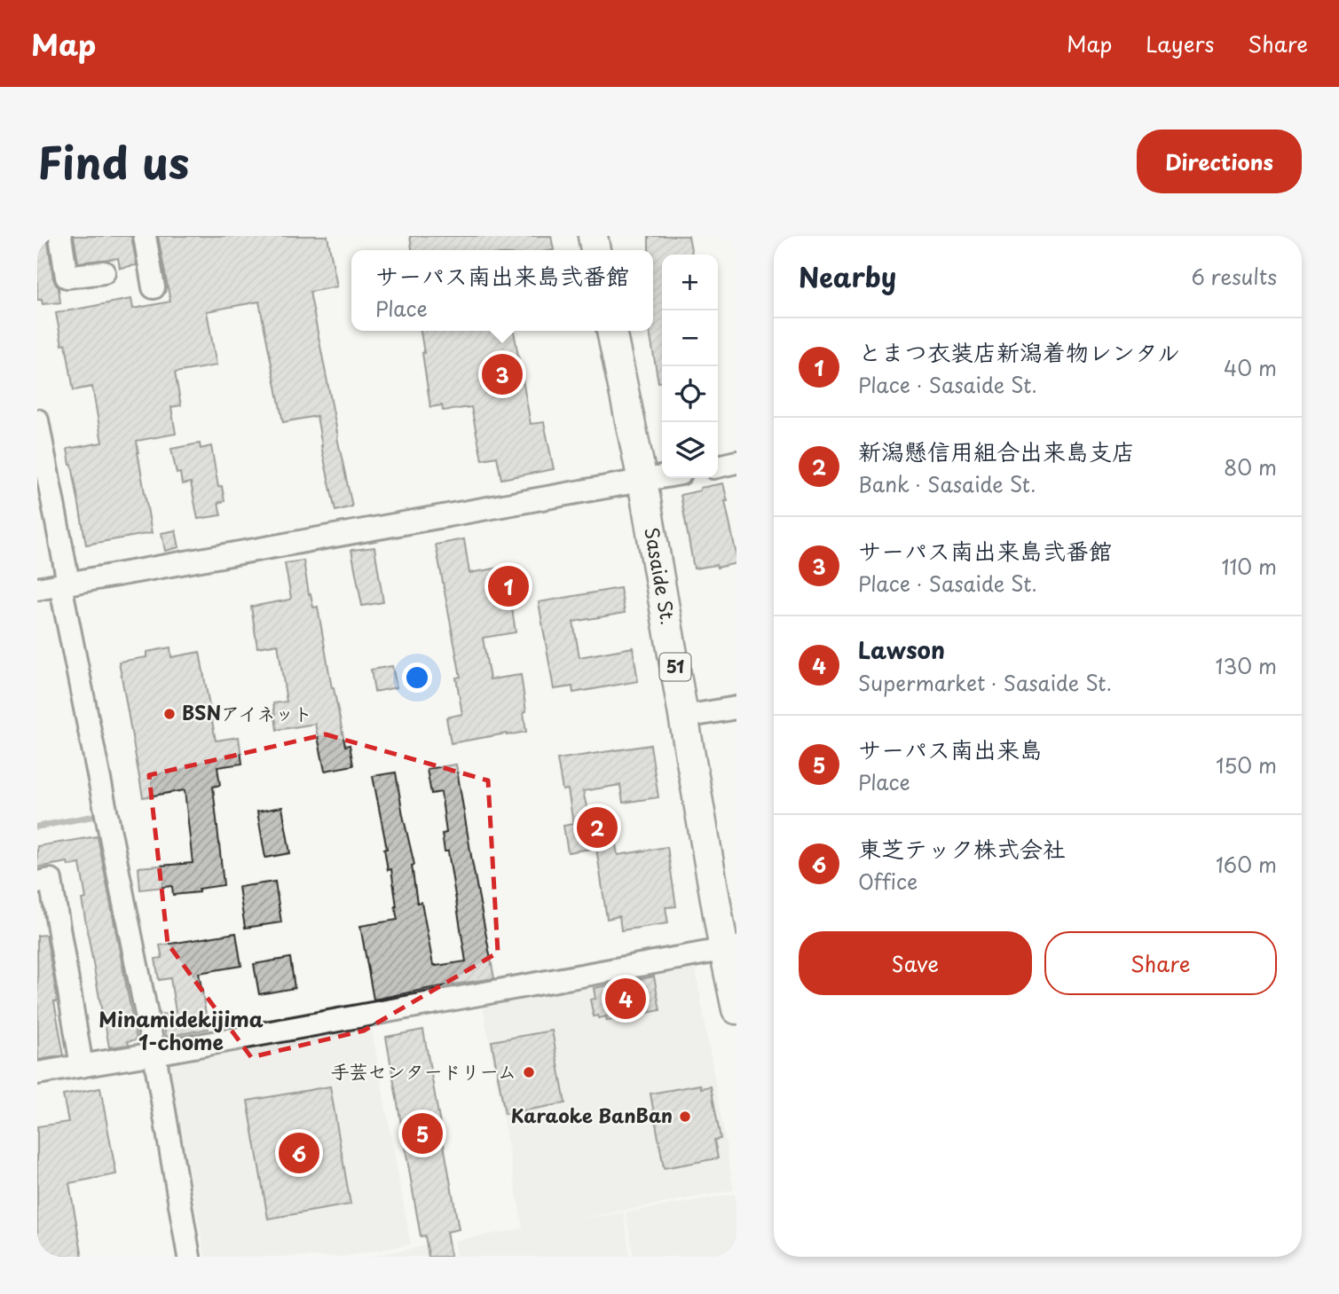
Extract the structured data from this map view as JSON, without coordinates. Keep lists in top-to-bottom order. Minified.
{"streets":{"main road":["Sasaide St.","51"]},"districts":["Minamidekijima 1-chome"],"places":["BSNアイネット","手芸センタードリーム","Karaoke BanBan"],"page":{"header":"Map","nav":["Map","Layers","Share"],"title":"Find us","buttons":["Directions",["Save","Share"]],"heading":["Nearby","6 results"],"popup":["サーパス南出来島弐番館","Place"],"map_buttons":["+","−"],"list":[{"mark":"1","name":"とまつ衣装店新潟着物レンタル","note":"Place · Sasaide St.","value":"40 m"},{"mark":"2","name":"新潟懸信用組合出来島支店","note":"Bank · Sasaide St.","value":"80 m"},{"mark":"3","name":"サーパス南出来島弐番館","note":"Place · Sasaide St.","value":"110 m"},{"mark":"4","name":"Lawson","note":"Supermarket · Sasaide St.","value":"130 m"},{"mark":"5","name":"サーパス南出来島","note":"Place","value":"150 m"},{"mark":"6","name":"東芝テック株式会社","note":"Office","value":"160 m"}],"pins":["3","1","2","4","5","6"]}}
